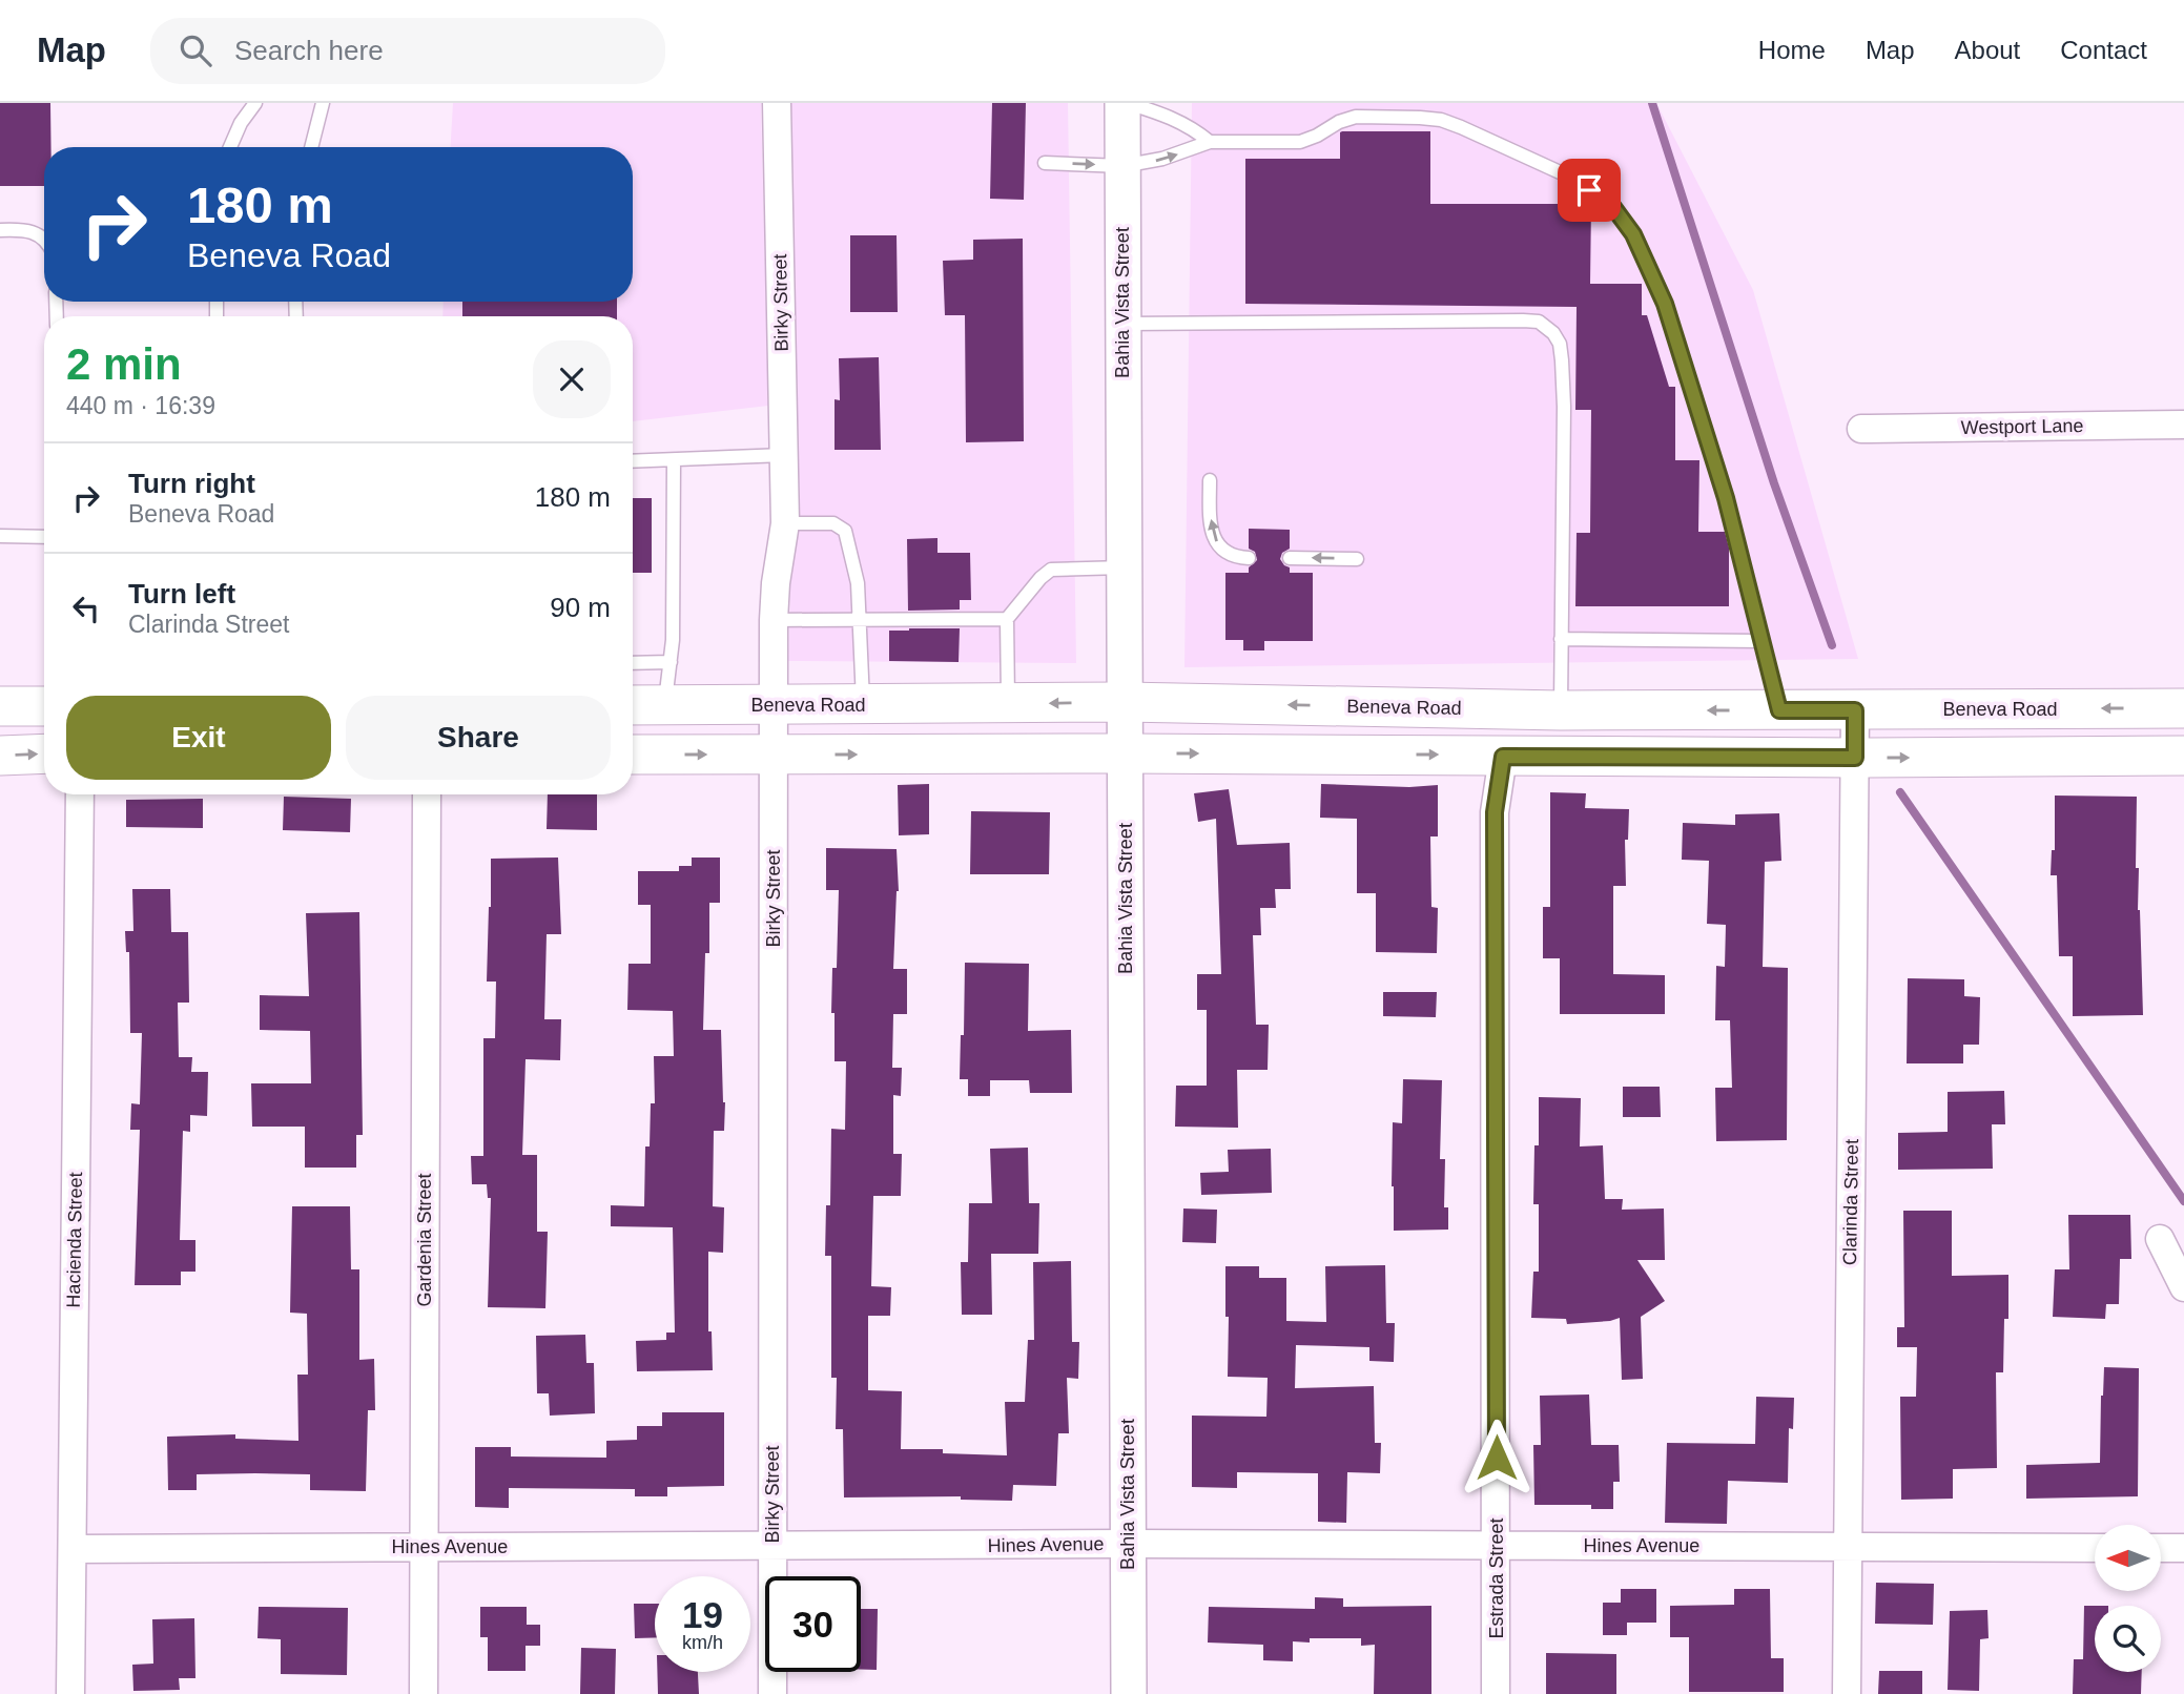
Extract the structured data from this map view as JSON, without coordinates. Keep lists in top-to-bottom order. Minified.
{"streets":{"main road":["Beneva Road"],"street":["Birky Street","Bahia Vista Street","Westport Lane","Clarinda Street","Hacienda Street","Gardenia Street","Hines Avenue","Estrada Street"]},"crossings":[["Birky Street","Beneva Road"],["Birky Street","Hines Avenue"],["Bahia Vista Street","Beneva Road"],["Bahia Vista Street","Hines Avenue"],["Beneva Road","Clarinda Street"],["Clarinda Street","Hines Avenue"],["Hacienda Street","Hines Avenue"],["Gardenia Street","Hines Avenue"],["Hines Avenue","Estrada Street"]],"north":"left","page":{"header":"Map","search":"Search here","nav":["Home","Map","About","Contact"],"turn":["180 m","Beneva Road"],"heading":["2 min","440 m · 16:39"],"list":[{"name":"Turn right","note":"Beneva Road","value":"180 m"},{"name":"Turn left","note":"Clarinda Street","value":"90 m"}],"buttons":["Exit","Share"],"speed":"19 km/h","limit":"30"}}
